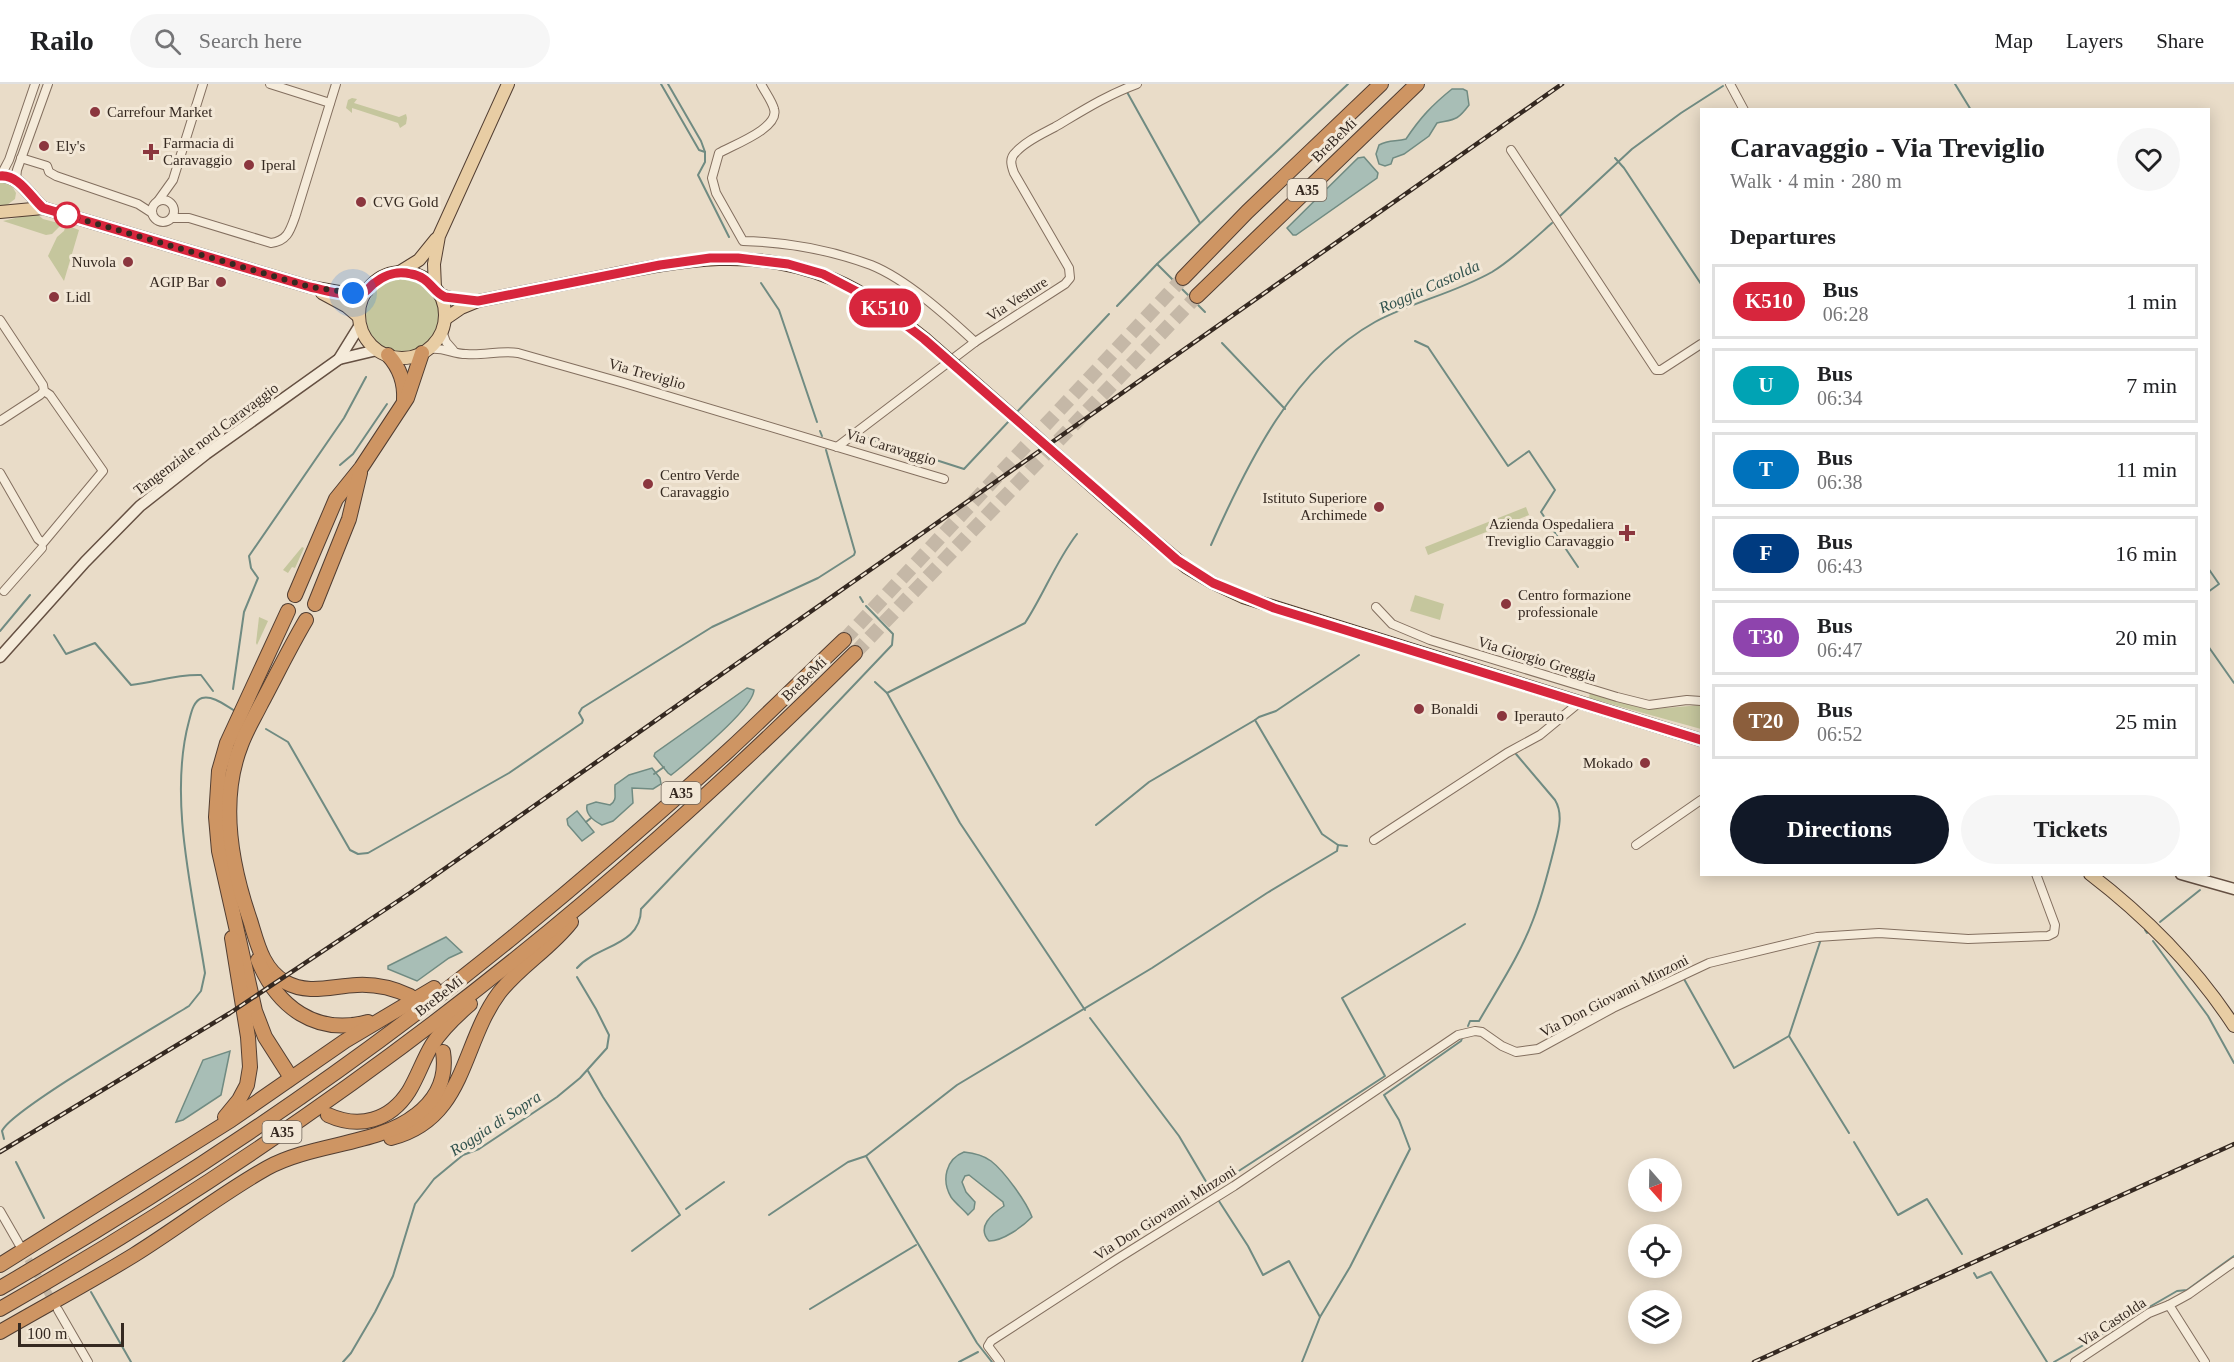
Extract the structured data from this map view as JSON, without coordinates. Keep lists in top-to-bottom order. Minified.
{"streets":{"highway":["BreBeMi","A35"],"main road":["Tangenziale nord Caravaggio"],"street":["Via Vesture","Via Treviglio","Via Caravaggio","Via Giorgio Greggia","Via Don Giovanni Minzoni","Via Castolda"]},"crossings":[["Via Vesture","Via Treviglio"],["Via Vesture","Via Caravaggio"],["Via Treviglio","Tangenziale nord Caravaggio"],["Via Treviglio","Via Caravaggio"]],"water":["Roggia Castolda","Roggia di Sopra"],"places":{"other":["Carrefour Market","Ely's","Iperal","CVG Gold","Nuvola","AGIP Bar","Lidl","Centro Verde Caravaggio","Istituto Superiore Archimede","Centro formazione professionale","Bonaldi","Iperauto","Mokado"],"health":["Farmacia di Caravaggio","Azienda Ospedaliera Treviglio Caravaggio"]},"lines":["bus line K510"],"scale_bar":"100 m","north":"bottom","page":{"header":"Railo","search":"Search here","nav":["Map","Layers","Share"],"on_map":"K510","heading":[["Caravaggio - Via Treviglio","Walk · 4 min · 280 m"],"Departures"],"list":[{"mark":"K510","name":"Bus","note":"06:28","value":"1 min"},{"mark":"U","name":"Bus","note":"06:34","value":"7 min"},{"mark":"T","name":"Bus","note":"06:38","value":"11 min"},{"mark":"F","name":"Bus","note":"06:43","value":"16 min"},{"mark":"T30","name":"Bus","note":"06:47","value":"20 min"},{"mark":"T20","name":"Bus","note":"06:52","value":"25 min"}],"buttons":["Directions","Tickets"],"scale":"100 m"}}
